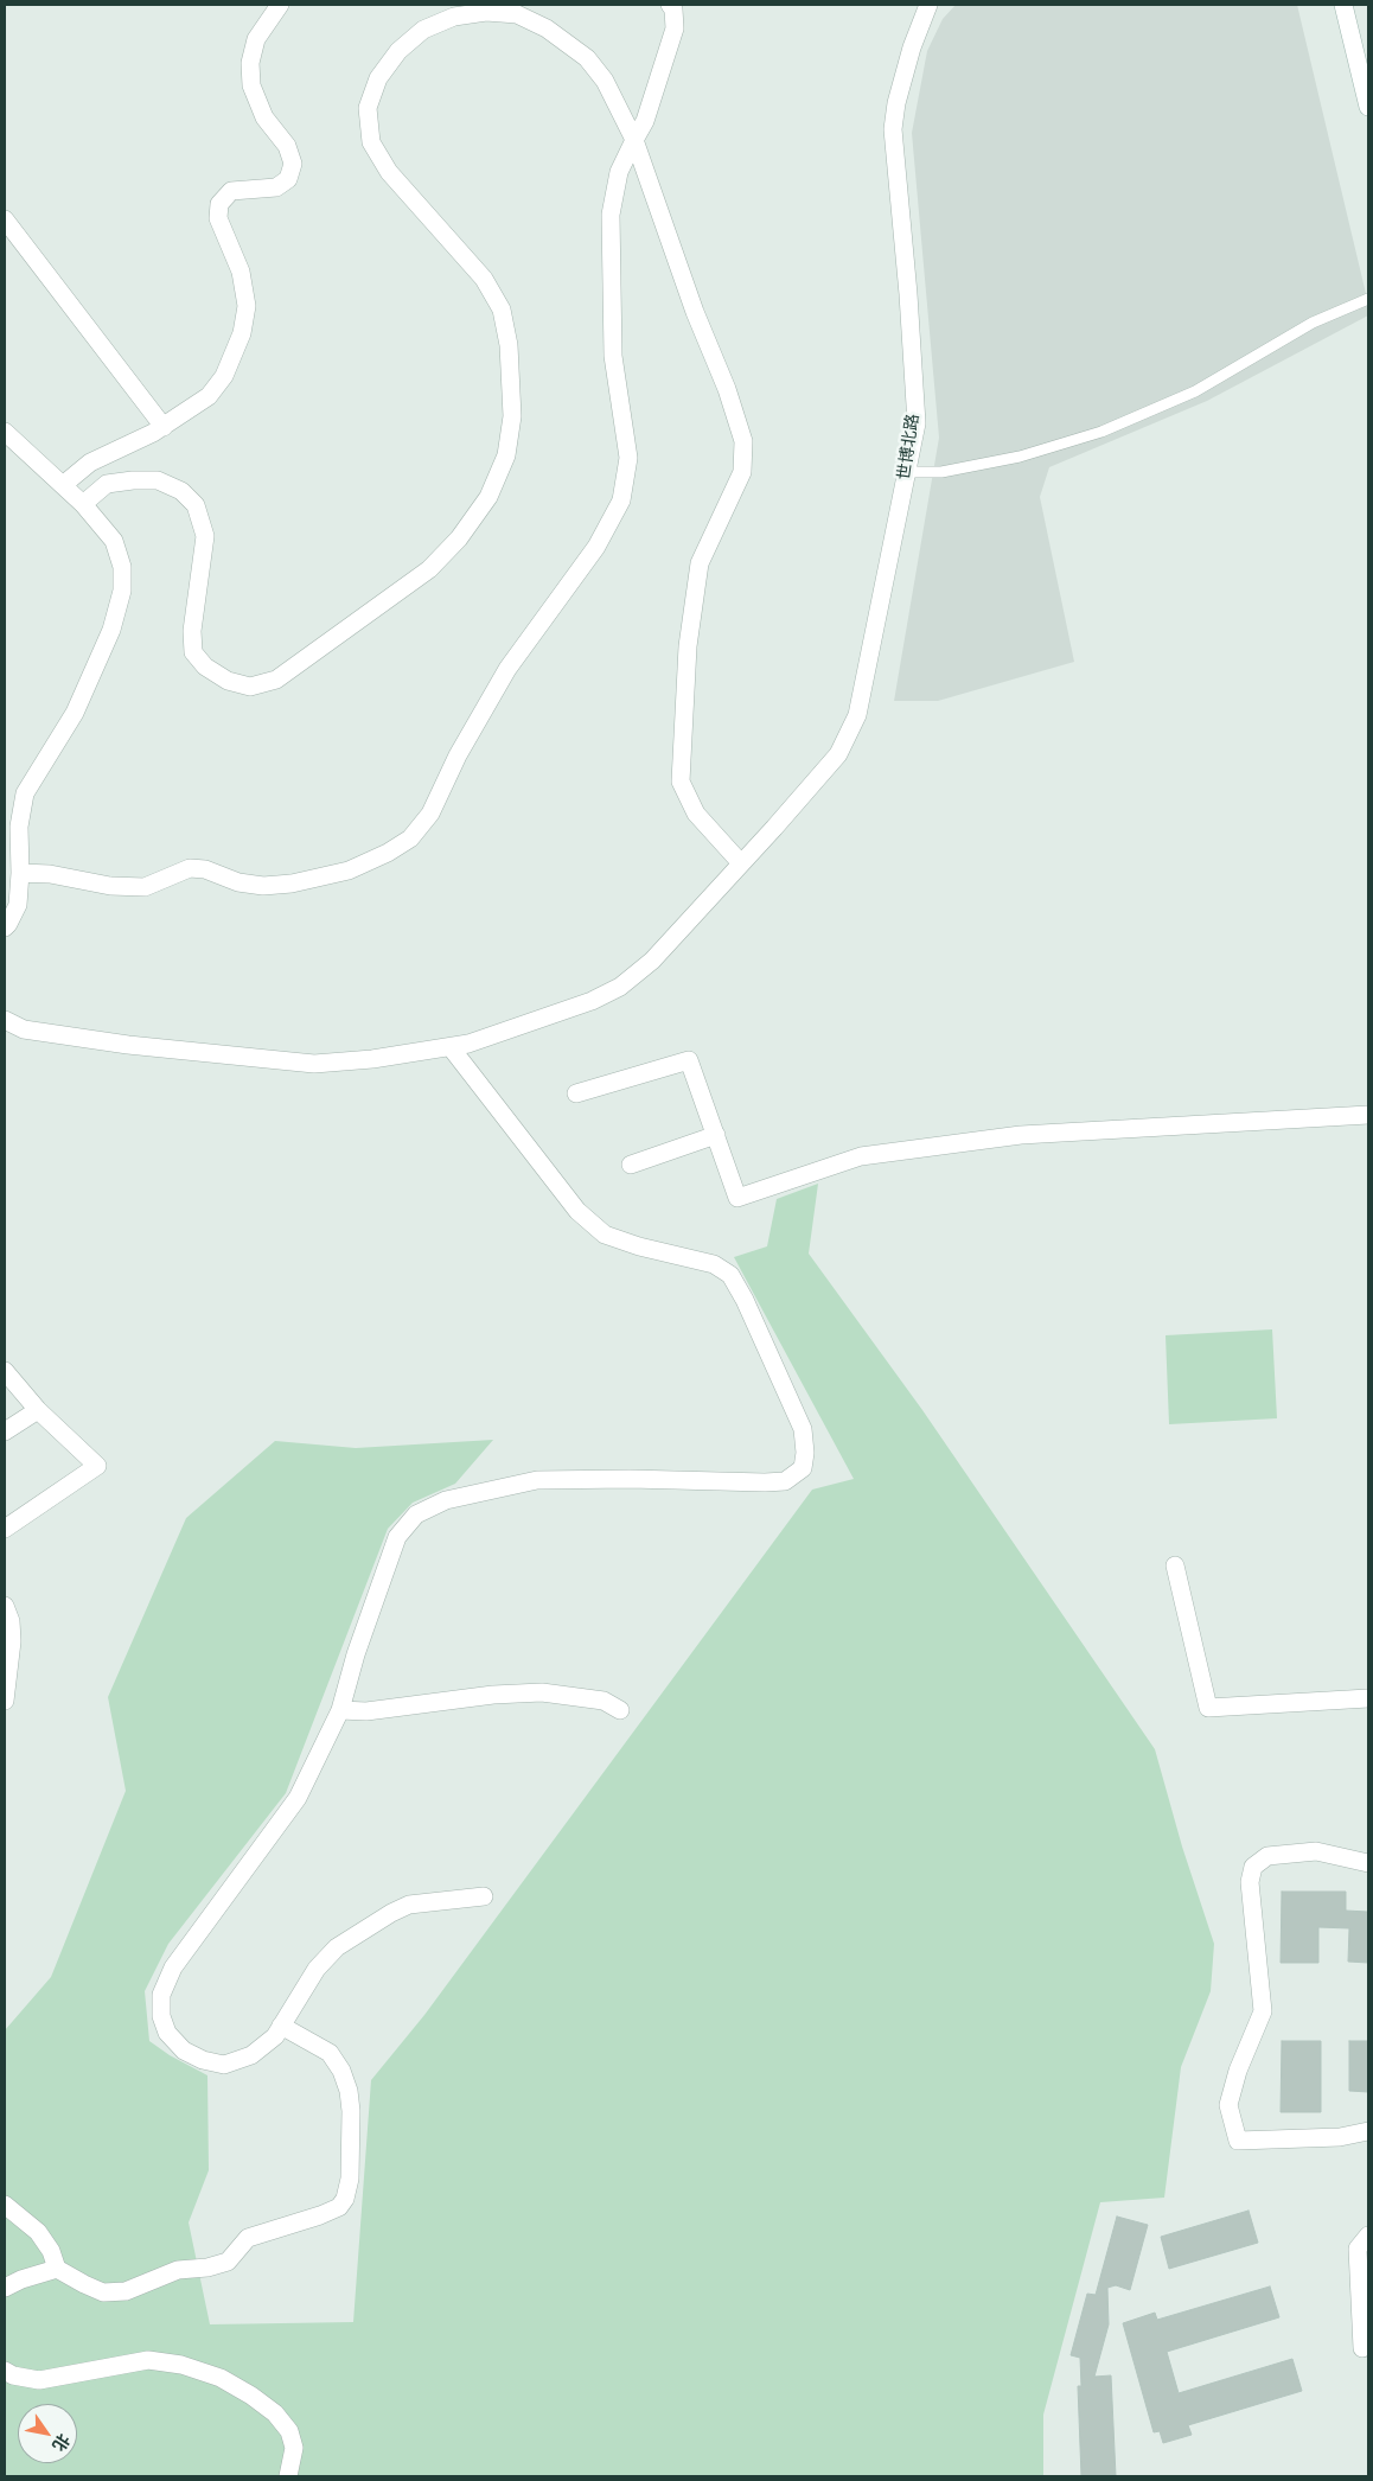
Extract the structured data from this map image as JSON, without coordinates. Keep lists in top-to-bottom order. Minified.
{"streets":{"street":["世博北路"]},"north":"bottom right"}
